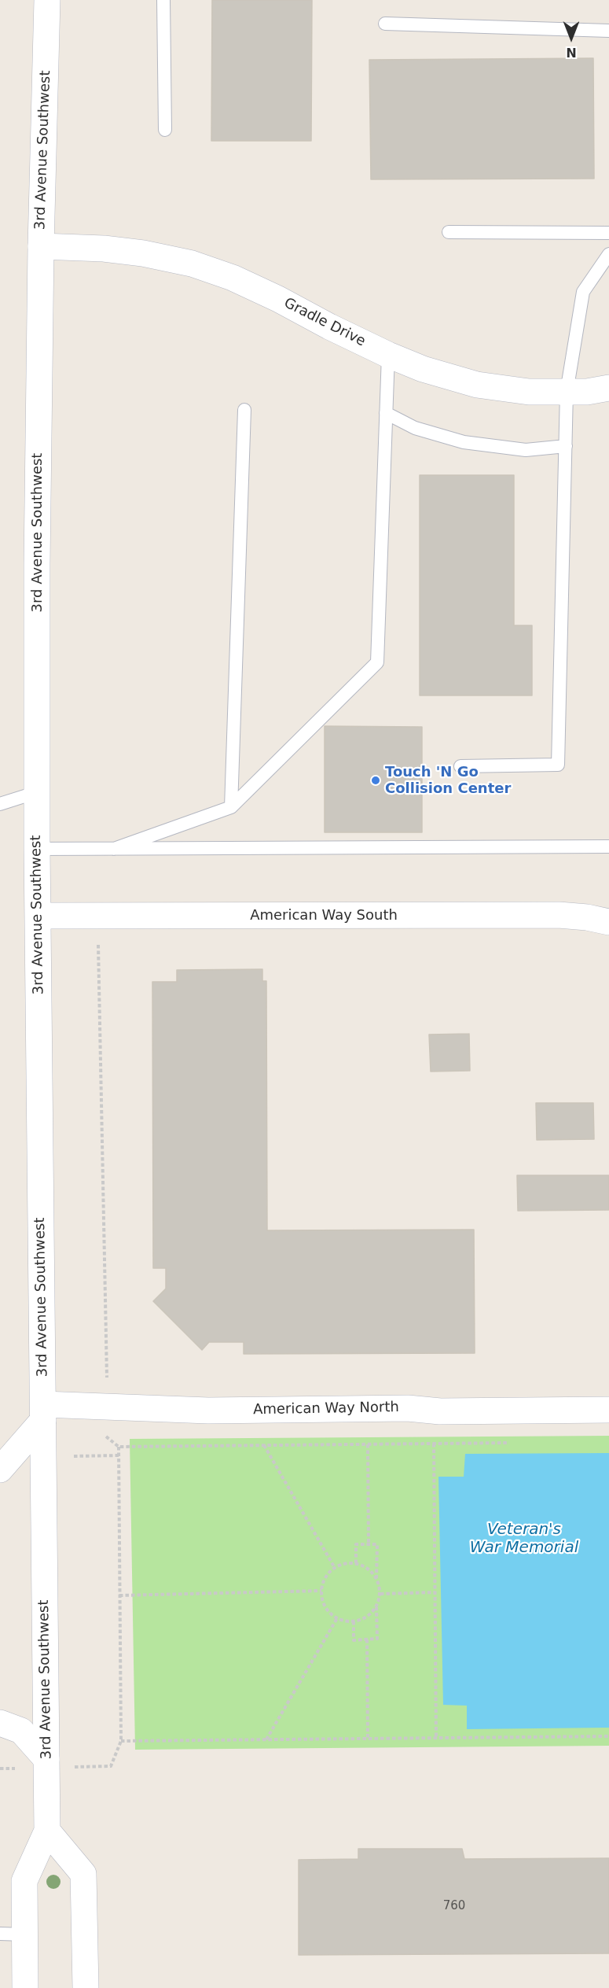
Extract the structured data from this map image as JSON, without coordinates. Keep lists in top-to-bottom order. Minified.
{"streets":{"street":["3rd Avenue Southwest","Gradle Drive","American Way South","American Way North"]},"crossings":[["3rd Avenue Southwest","Gradle Drive"],["3rd Avenue Southwest","American Way South"],["3rd Avenue Southwest","American Way North"]],"water":["Veteran's War Memorial"],"places":["Touch 'N Go Collision Center"],"house_numbers":["760"],"north":"bottom"}
